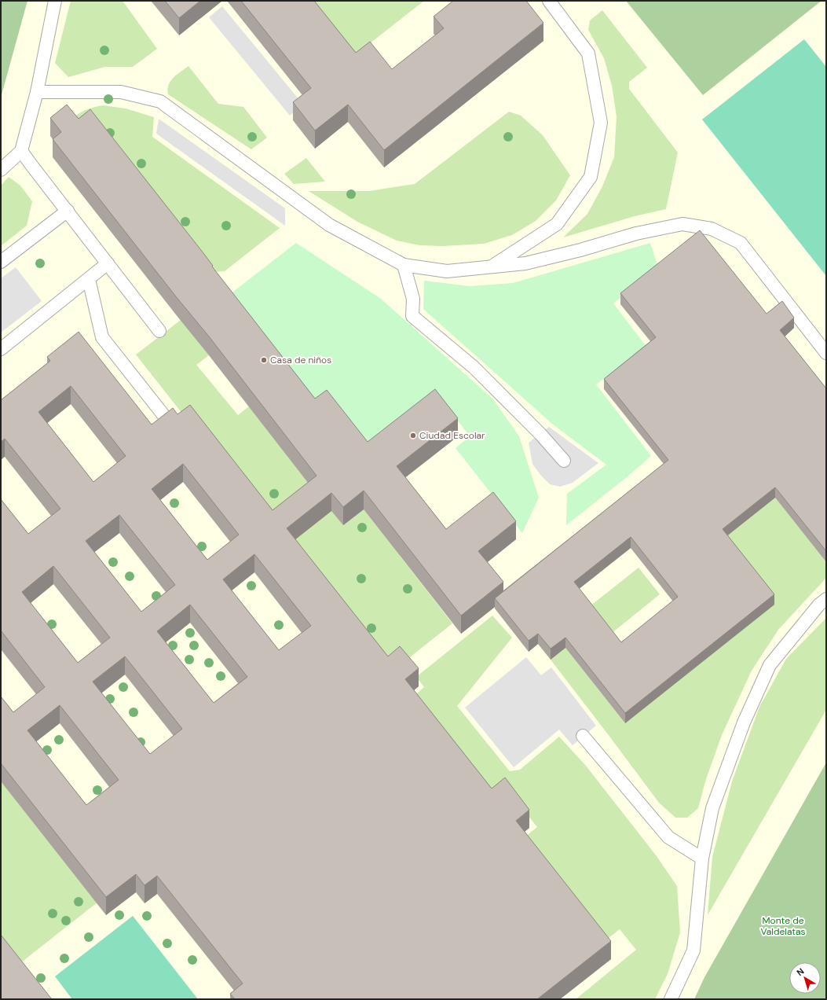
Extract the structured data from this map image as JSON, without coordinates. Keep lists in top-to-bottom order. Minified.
{"parks":["Monte de Valdelatas"],"places":["Casa de niños","Ciudad Escolar"],"north":"top left"}
